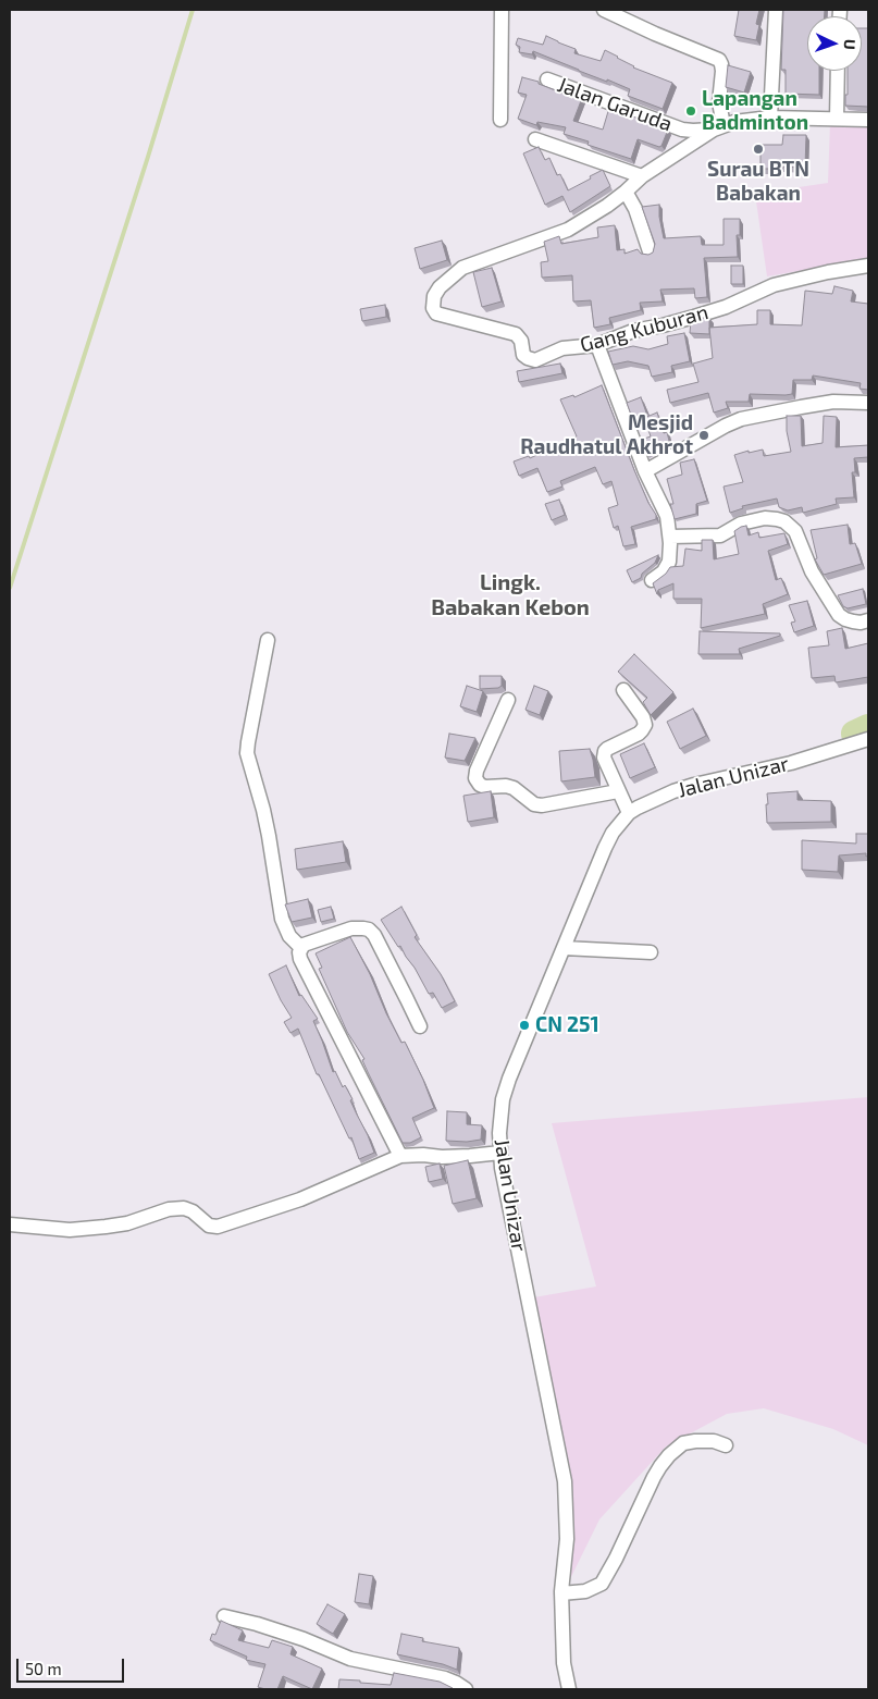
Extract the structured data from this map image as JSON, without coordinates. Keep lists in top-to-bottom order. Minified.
{"streets":{"street":["Jalan Garuda","Gang Kuburan","Jalan Unizar"]},"crossings":[["Jalan Garuda","Gang Kuburan"]],"districts":["Lingk. Babakan Kebon"],"places":["Lapangan Badminton","Surau BTN Babakan","Mesjid Raudhatul Akhrot","CN 251"],"scale_bar":"50 m","north":"right"}
